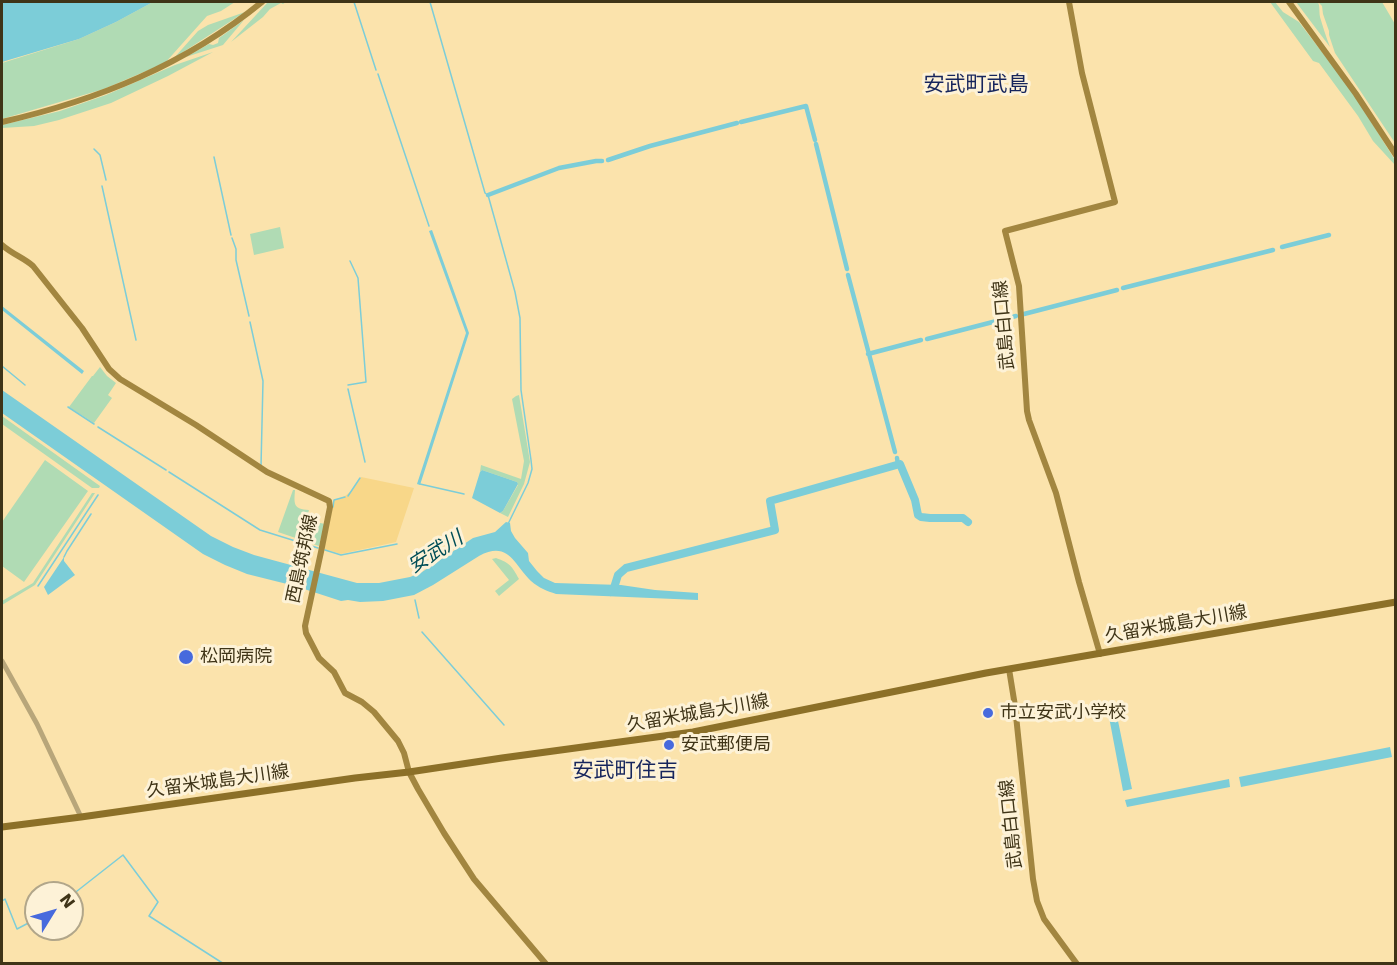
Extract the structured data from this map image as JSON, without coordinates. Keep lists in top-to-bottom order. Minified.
{"streets":{"main road":["武島白口線","西島筑邦線","久留米城島大川線"]},"crossings":[["武島白口線","久留米城島大川線"],["西島筑邦線","久留米城島大川線"]],"districts":["安武町武島","安武町住吉"],"water":["安武川"],"places":["松岡病院","市立安武小学校","安武郵便局"],"north":"top right"}
